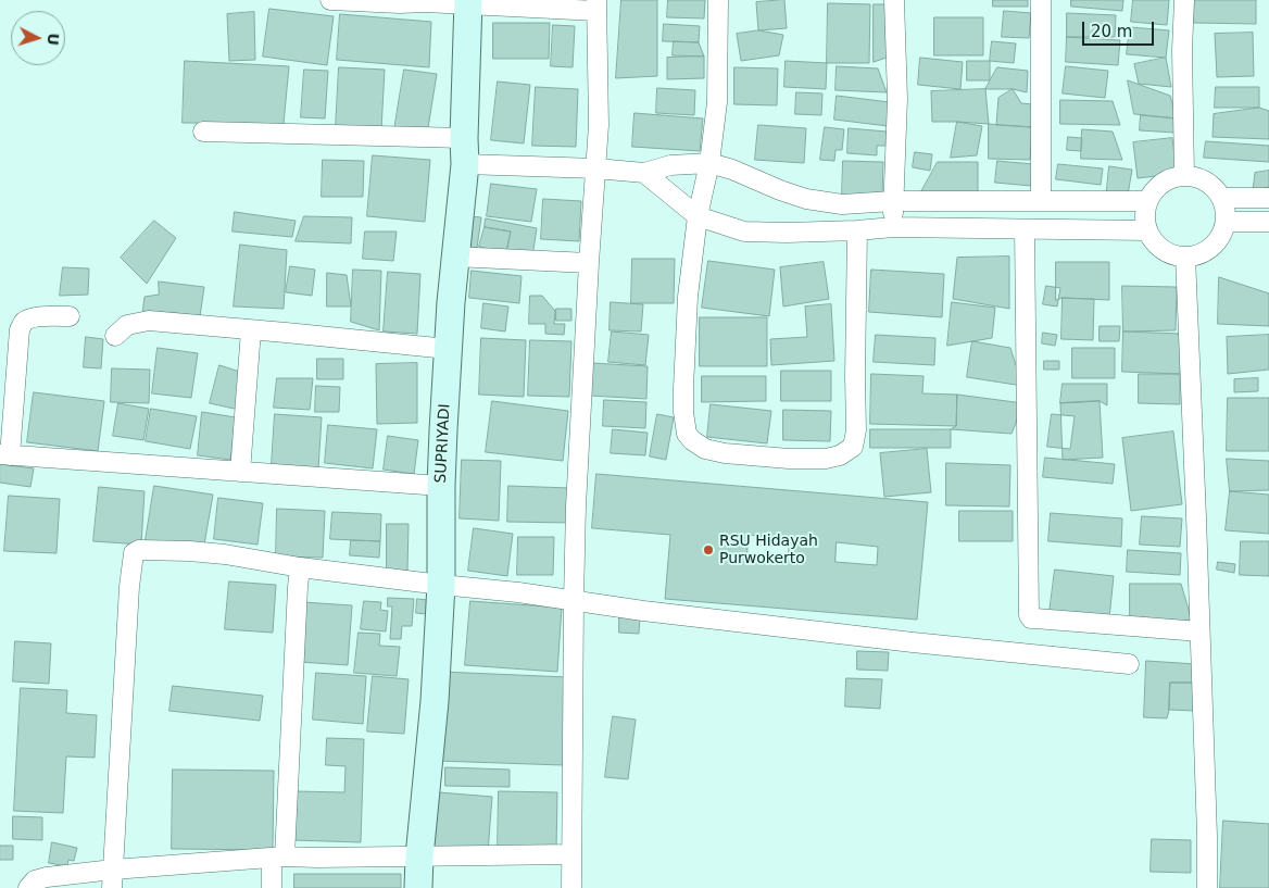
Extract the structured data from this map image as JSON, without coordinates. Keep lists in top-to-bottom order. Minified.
{"streets":{"main road":["SUPRIYADI"]},"places":["RSU Hidayah Purwokerto"],"scale_bar":"20 m","north":"right"}
